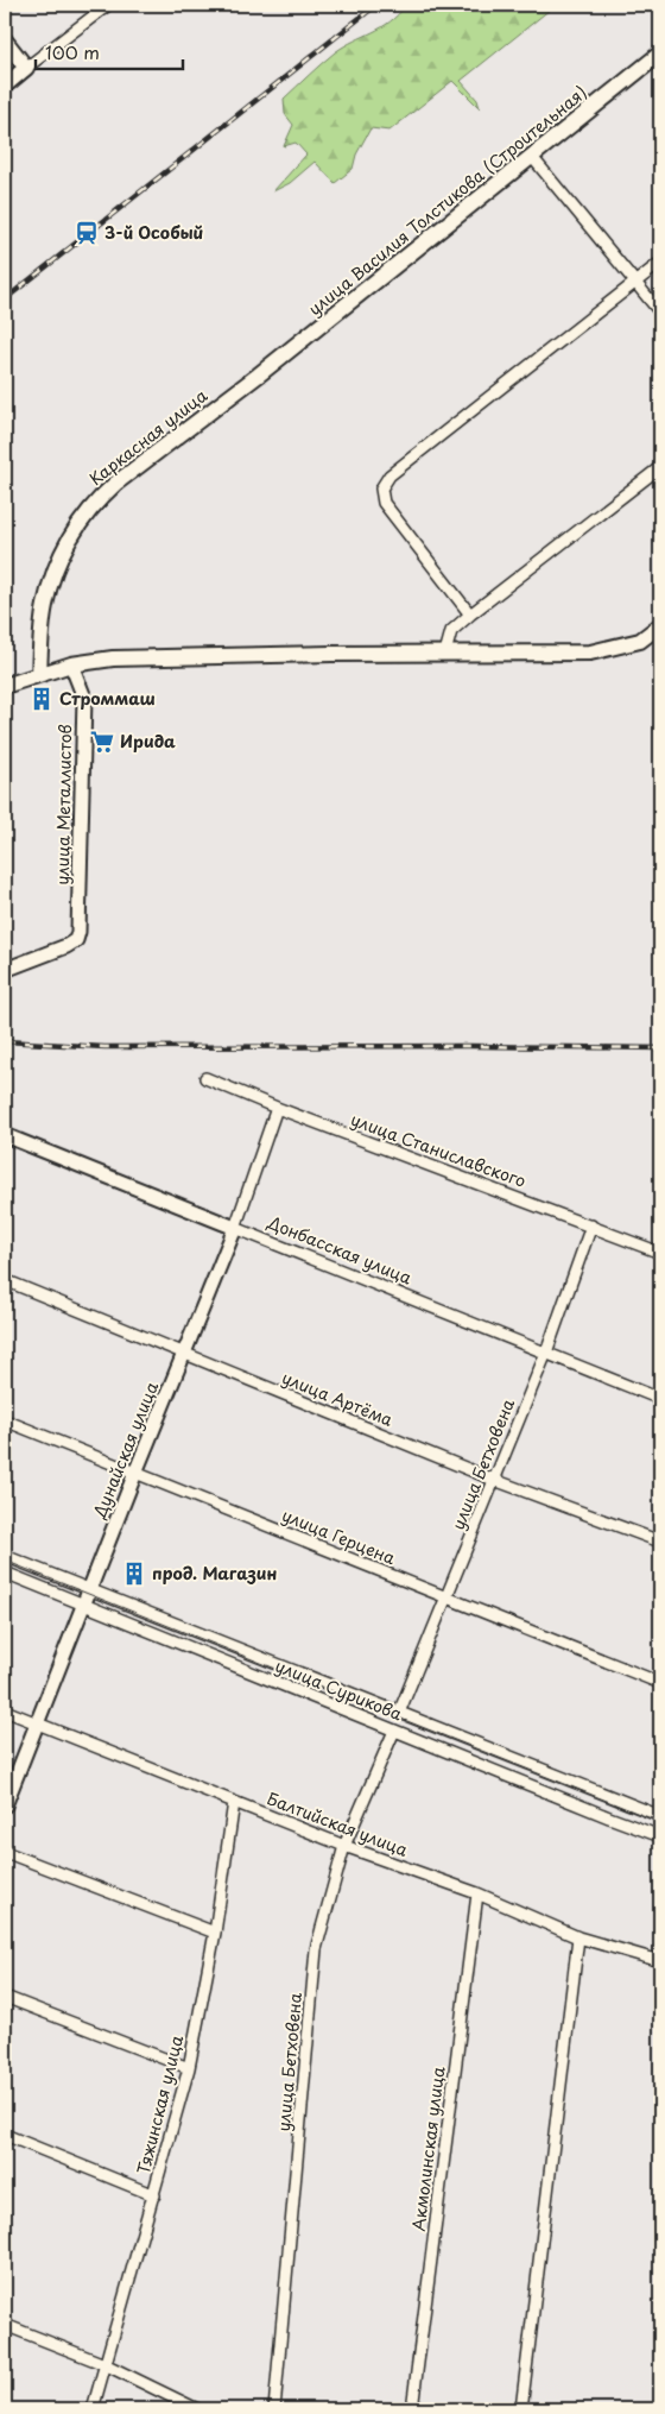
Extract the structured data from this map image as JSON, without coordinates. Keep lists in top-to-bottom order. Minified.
{"streets":{"main road":["улица Василия Толстикова (Строительная)","Каркасная улица"],"street":["улица Металлистов","улица Станиславского","Донбасская улица","улица Артёма","Дунайская улица","улица Бетховена","улица Герцена","улица Сурикова","Балтийская улица","Тяжинская улица","Акмолинская улица"]},"crossings":[["улица Василия Толстикова (Строительная)","Каркасная улица"],["улица Станиславского","Дунайская улица"],["улица Станиславского","улица Бетховена"],["Донбасская улица","Дунайская улица"],["Донбасская улица","улица Бетховена"],["улица Артёма","Дунайская улица"],["улица Артёма","улица Бетховена"],["Дунайская улица","улица Герцена"],["Дунайская улица","улица Сурикова"],["Дунайская улица","Балтийская улица"],["улица Бетховена","улица Герцена"],["улица Бетховена","улица Сурикова"],["улица Бетховена","Балтийская улица"],["Балтийская улица","Тяжинская улица"],["Балтийская улица","Акмолинская улица"]],"places":{"station":["3-й Особый"],"building":["Строммаш","прод. Магазин"],"supermarket":["Ирида"]},"scale_bar":"100 m"}
